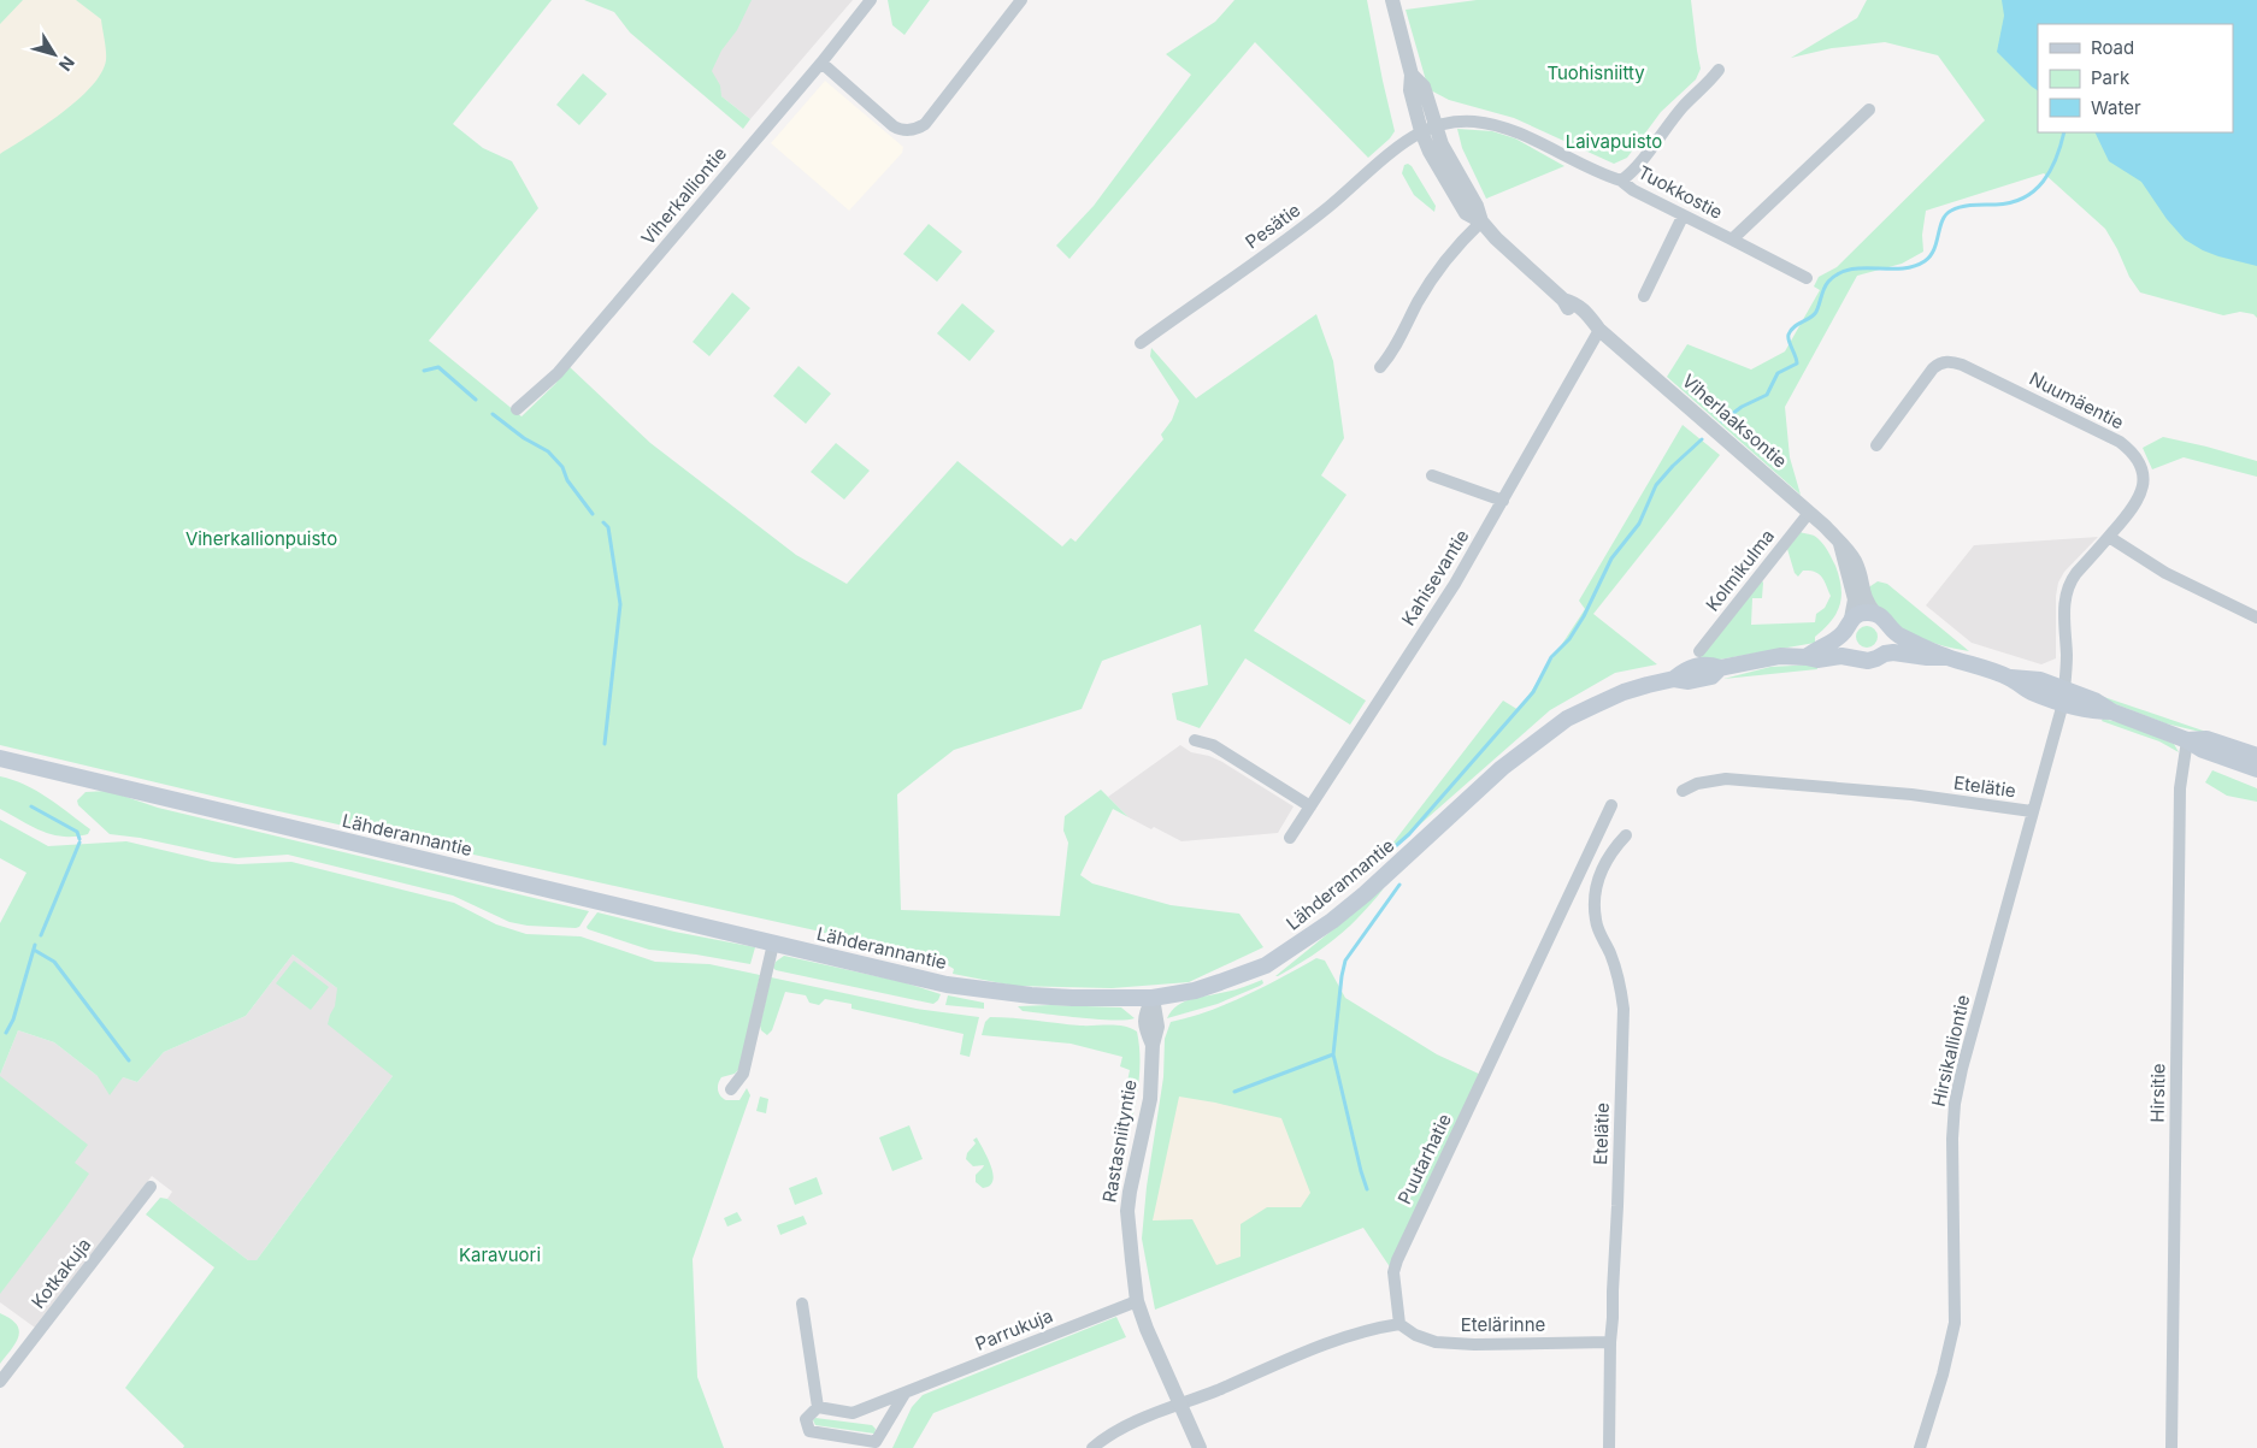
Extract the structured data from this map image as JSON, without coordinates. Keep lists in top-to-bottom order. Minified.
{"streets":{"main road":["Lähderannantie"],"street":["Tuokkostie","Viherkalliontie","Pesätie","Nuumäentie","Viherlaaksontie","Kolmikulma","Kahisevantie","Etelätie","Hirsikalliontie","Hirsitie","Rastasniityntie","Puutarhatie","Kotkakuja","Etelärinne","Parrukuja"]},"crossings":[["Tuokkostie","Pesätie"],["Tuokkostie","Viherlaaksontie"],["Pesätie","Viherlaaksontie"],["Nuumäentie","Hirsikalliontie"],["Viherlaaksontie","Kolmikulma"],["Viherlaaksontie","Kahisevantie"],["Viherlaaksontie","Lähderannantie"],["Etelätie","Hirsikalliontie"],["Etelätie","Etelärinne"],["Lähderannantie","Rastasniityntie"],["Rastasniityntie","Parrukuja"],["Puutarhatie","Etelärinne"]],"parks":["Tuohisniitty","Laivapuisto","Viherkallionpuisto","Karavuori"],"legend":["Road","Park","Water"],"north":"bottom right"}
